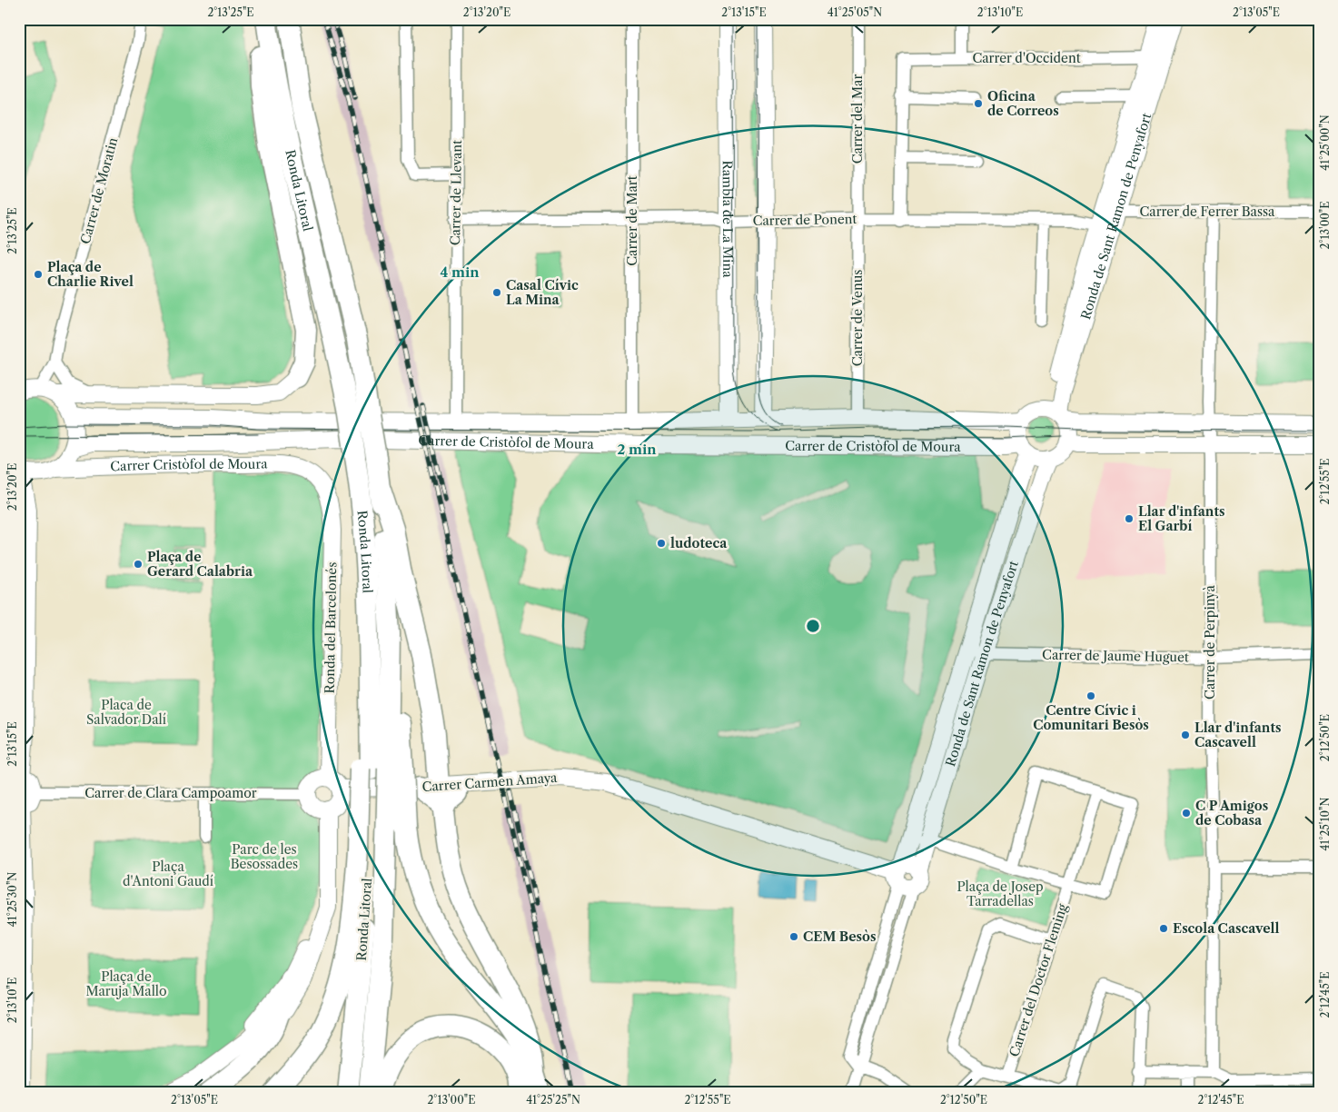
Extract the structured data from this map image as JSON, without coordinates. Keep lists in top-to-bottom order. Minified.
{"streets":{"highway":["Ronda Litoral"],"street":["Carrer d'Occident","Carrer del Mar","Carrer de Moratin","Carrer de Llevant","Carrer de Ferrer Bassa","Ronda de Sant Ramon de Penyafort","Rambla de La Mina","Carrer de Ponent","Carrer de Mart","Carrer de Venus","Carrer de Cristòfol de Moura","Carrer Cristòfol de Moura","Ronda del Barcelonés","Carrer de Perpinyà","Carrer de Jaume Huguet","Carrer Carmen Amaya","Carrer de Clara Campoamor","Carrer del Doctor Fleming"]},"crossings":[["Carrer d'Occident","Ronda de Sant Ramon de Penyafort"],["Carrer del Mar","Carrer de Ponent"],["Carrer del Mar","Carrer de Venus"],["Carrer de Llevant","Carrer de Ponent"],["Carrer de Llevant","Carrer de Cristòfol de Moura"],["Carrer de Ferrer Bassa","Ronda de Sant Ramon de Penyafort"],["Carrer de Ferrer Bassa","Carrer de Perpinyà"],["Ronda de Sant Ramon de Penyafort","Carrer de Ponent"],["Ronda de Sant Ramon de Penyafort","Carrer de Cristòfol de Moura"],["Ronda de Sant Ramon de Penyafort","Carrer de Jaume Huguet"],["Ronda de Sant Ramon de Penyafort","Carrer Carmen Amaya"],["Rambla de La Mina","Carrer de Ponent"],["Rambla de La Mina","Carrer de Cristòfol de Moura"],["Carrer de Ponent","Carrer de Mart"],["Carrer de Ponent","Carrer de Venus"],["Carrer de Mart","Carrer de Cristòfol de Moura"],["Carrer de Venus","Carrer de Cristòfol de Moura"],["Carrer Cristòfol de Moura","Ronda del Barcelonés"],["Ronda del Barcelonés","Carrer Carmen Amaya"],["Ronda del Barcelonés","Carrer de Clara Campoamor"],["Carrer de Perpinyà","Carrer de Jaume Huguet"],["Carrer Carmen Amaya","Carrer de Clara Campoamor"]],"parks":["Plaça de Salvador Dalí","Parc de les Besossades","Plaça d'Antoni Gaudí","Plaça de Josep Tarradellas","Plaça de Maruja Mallo"],"places":["Oficina de Correos","Plaça de Charlie Rivel","Casal Cívic La Mina","Llar d'infants El Garbí","ludoteca","Plaça de Gerard Calabria","Centre Cívic i Comunitari Besòs","Llar d'infants Cascavell","C P Amigos de Cobasa","Escola Cascavell","CEM Besòs"],"coordinates":["2°13'25\"E","2°13'20\"E","2°13'15\"E","41°25'05\"N","2°13'10\"E","2°13'05\"E","41°25'00\"N","2°13'00\"E","2°12'55\"E","2°12'50\"E","41°25'10\"N","41°25'30\"N","2°12'45\"E","41°25'25\"N"],"rings":["4 min","2 min"]}
